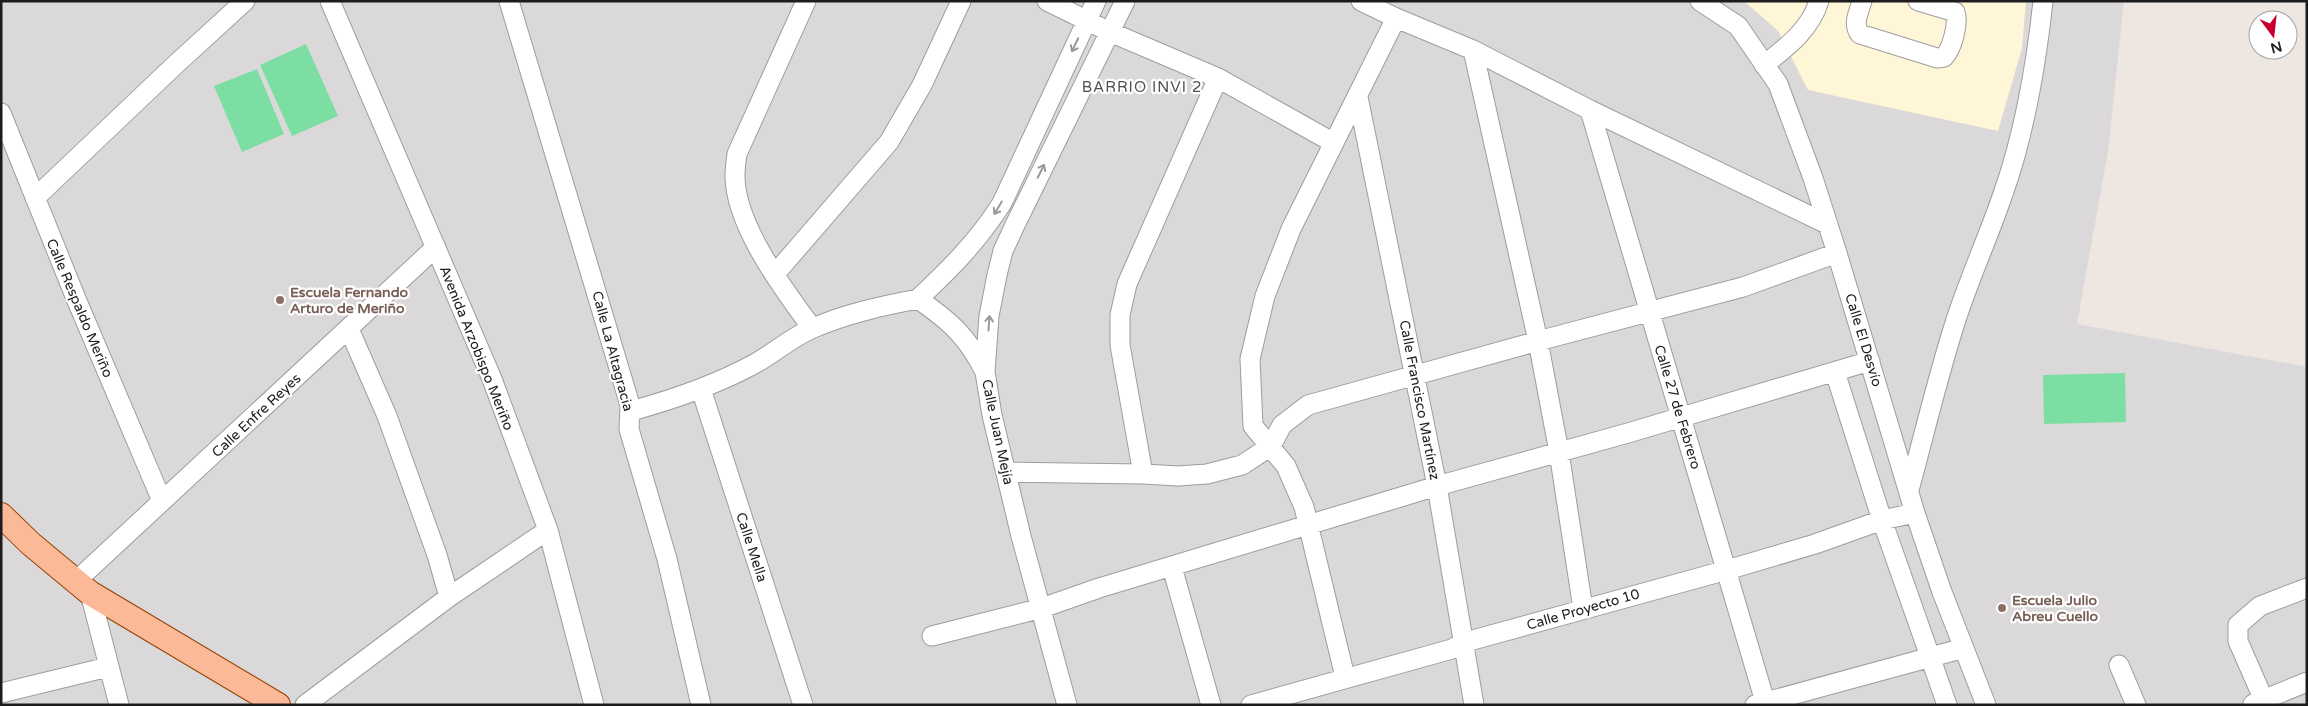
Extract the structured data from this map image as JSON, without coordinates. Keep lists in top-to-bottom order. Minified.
{"streets":{"street":["Calle Respaldo Meriño","Calle El Desvío","Avenida Arzobispo Meriño","Calle La Altagracia","Calle Francisco Martínez","Calle 27 de Febrero","Calle Enfre Reyes","Calle Juan Mejía","Calle Mella","Calle Proyecto 10"]},"crossings":[["Calle Respaldo Meriño","Calle Enfre Reyes"],["Calle El Desvío","Calle Proyecto 10"],["Avenida Arzobispo Meriño","Calle Enfre Reyes"],["Calle Francisco Martínez","Calle Proyecto 10"],["Calle 27 de Febrero","Calle Proyecto 10"]],"districts":["BARRIO INVI 2"],"places":["Escuela Fernando Arturo de Meriño","Escuela Julio Abreu Cuello"],"north":"bottom"}
